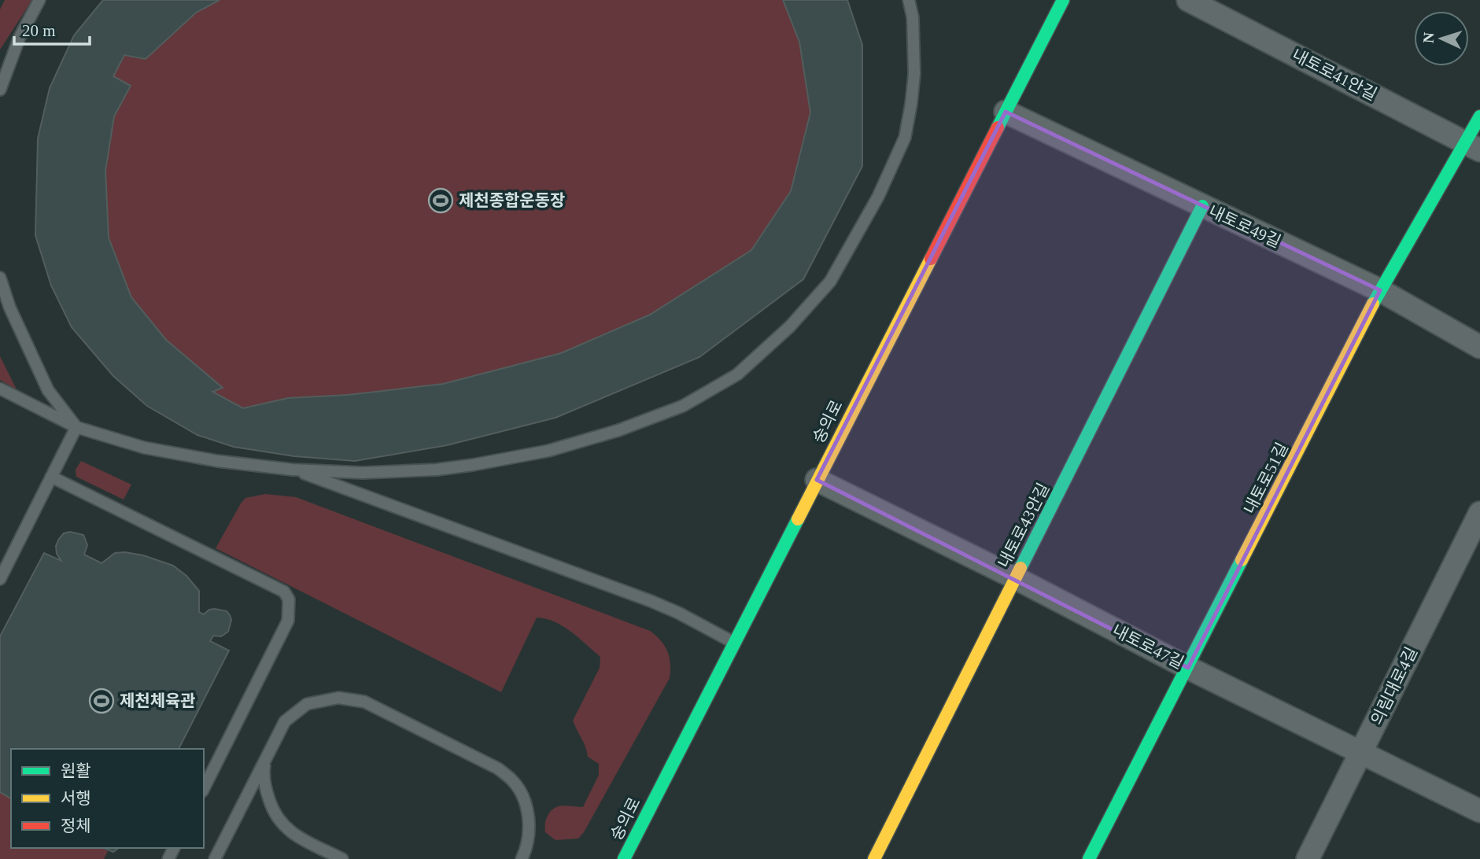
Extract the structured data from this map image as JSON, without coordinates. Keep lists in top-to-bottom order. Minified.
{"streets":{"street":["내토로41안길","내토로49길","숭의로","내토로51길","내토로43안길","내토로47길","의림대로4길"]},"crossings":[["내토로41안길","내토로51길"],["내토로49길","숭의로"],["내토로49길","내토로51길"],["내토로49길","내토로43안길"],["숭의로","내토로47길"],["내토로51길","내토로47길"],["내토로43안길","내토로47길"],["내토로47길","의림대로4길"]],"places":{"sports":["제천종합운동장","제천체육관"]},"legend":["원활","서행","정체"],"scale_bar":"20 m","north":"left"}
